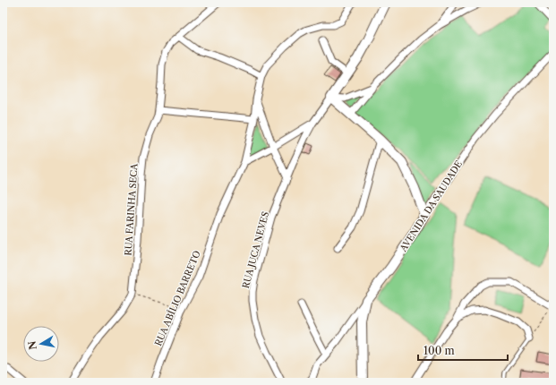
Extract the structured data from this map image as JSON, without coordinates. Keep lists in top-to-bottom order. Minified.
{"streets":{"street":["AVENIDA DA SAUDADE","RUA FARINHA SECA","RUA JUCA NEVES","RUA ABÍLIO BARRETO"]},"scale_bar":"100 m","north":"left"}
